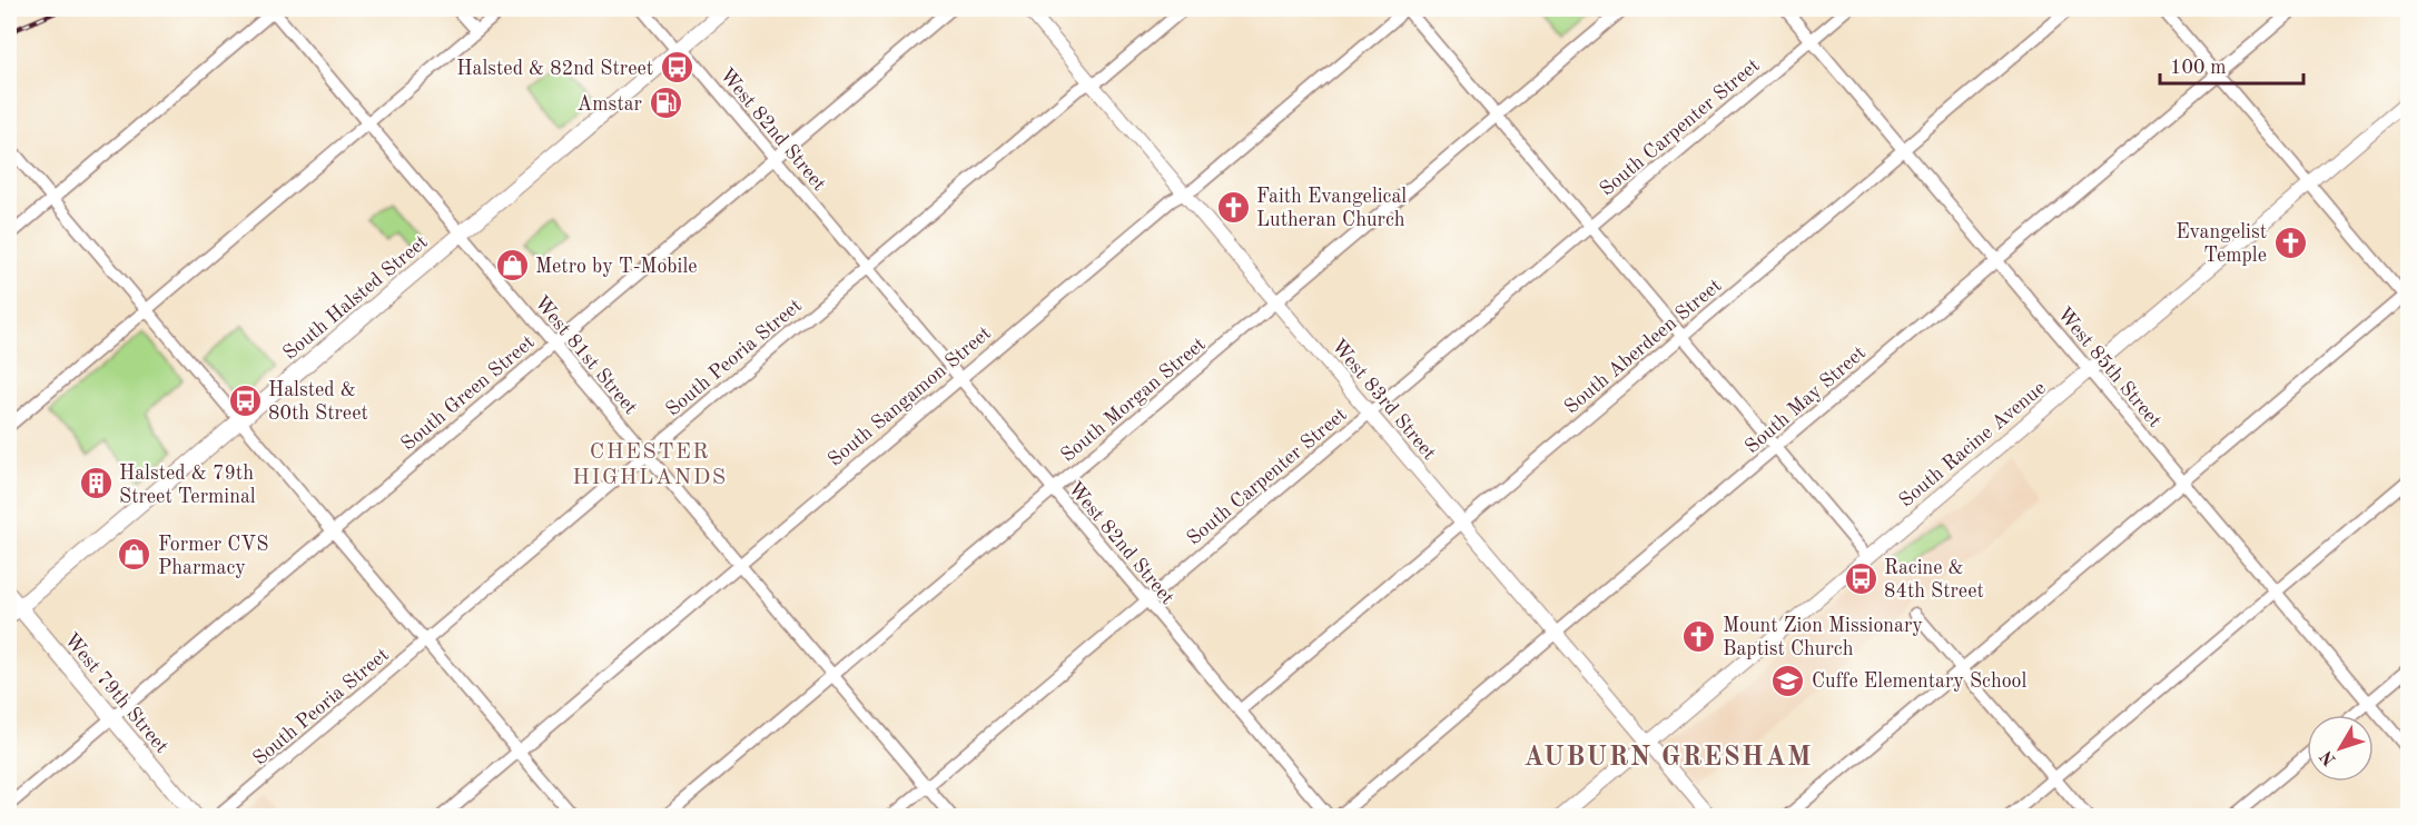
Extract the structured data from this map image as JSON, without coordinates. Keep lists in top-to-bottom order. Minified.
{"streets":{"main road":["South Halsted Street","West 79th Street"],"street":["South Carpenter Street","West 82nd Street","South Aberdeen Street","West 81st Street","South Peoria Street","West 85th Street","South Green Street","South Sangamon Street","South Morgan Street","West 83rd Street","South May Street","South Racine Avenue"]},"crossings":[["South Carpenter Street","West 82nd Street"],["South Carpenter Street","West 81st Street"],["South Carpenter Street","West 85th Street"],["South Carpenter Street","West 83rd Street"],["West 82nd Street","South Halsted Street"],["West 82nd Street","South Aberdeen Street"],["West 82nd Street","South Peoria Street"],["West 82nd Street","South Green Street"],["West 82nd Street","South Sangamon Street"],["West 82nd Street","South Morgan Street"],["South Halsted Street","West 81st Street"],["South Halsted Street","West 79th Street"],["South Aberdeen Street","West 85th Street"],["South Aberdeen Street","West 83rd Street"],["West 81st Street","South Peoria Street"],["West 81st Street","South Green Street"],["West 81st Street","South Sangamon Street"],["West 81st Street","South Morgan Street"],["South Peoria Street","West 83rd Street"],["West 85th Street","South May Street"],["West 85th Street","South Racine Avenue"],["South Green Street","West 79th Street"],["South Sangamon Street","West 83rd Street"],["South Morgan Street","West 83rd Street"],["West 83rd Street","South May Street"],["West 83rd Street","South Racine Avenue"]],"districts":["CHESTER HIGHLANDS","AUBURN GRESHAM"],"places":{"bus stop":["Halsted & 82nd Street","Halsted & 80th Street","Racine & 84th Street"],"fuel station":["Amstar"],"church":["Faith Evangelical Lutheran Church","Evangelist Temple","Mount Zion Missionary Baptist Church"],"shop":["Metro by T-Mobile","Former CVS Pharmacy"],"building":["Halsted & 79th Street Terminal"],"school or university":["Cuffe Elementary School"]},"scale_bar":"100 m","north":"bottom left"}
